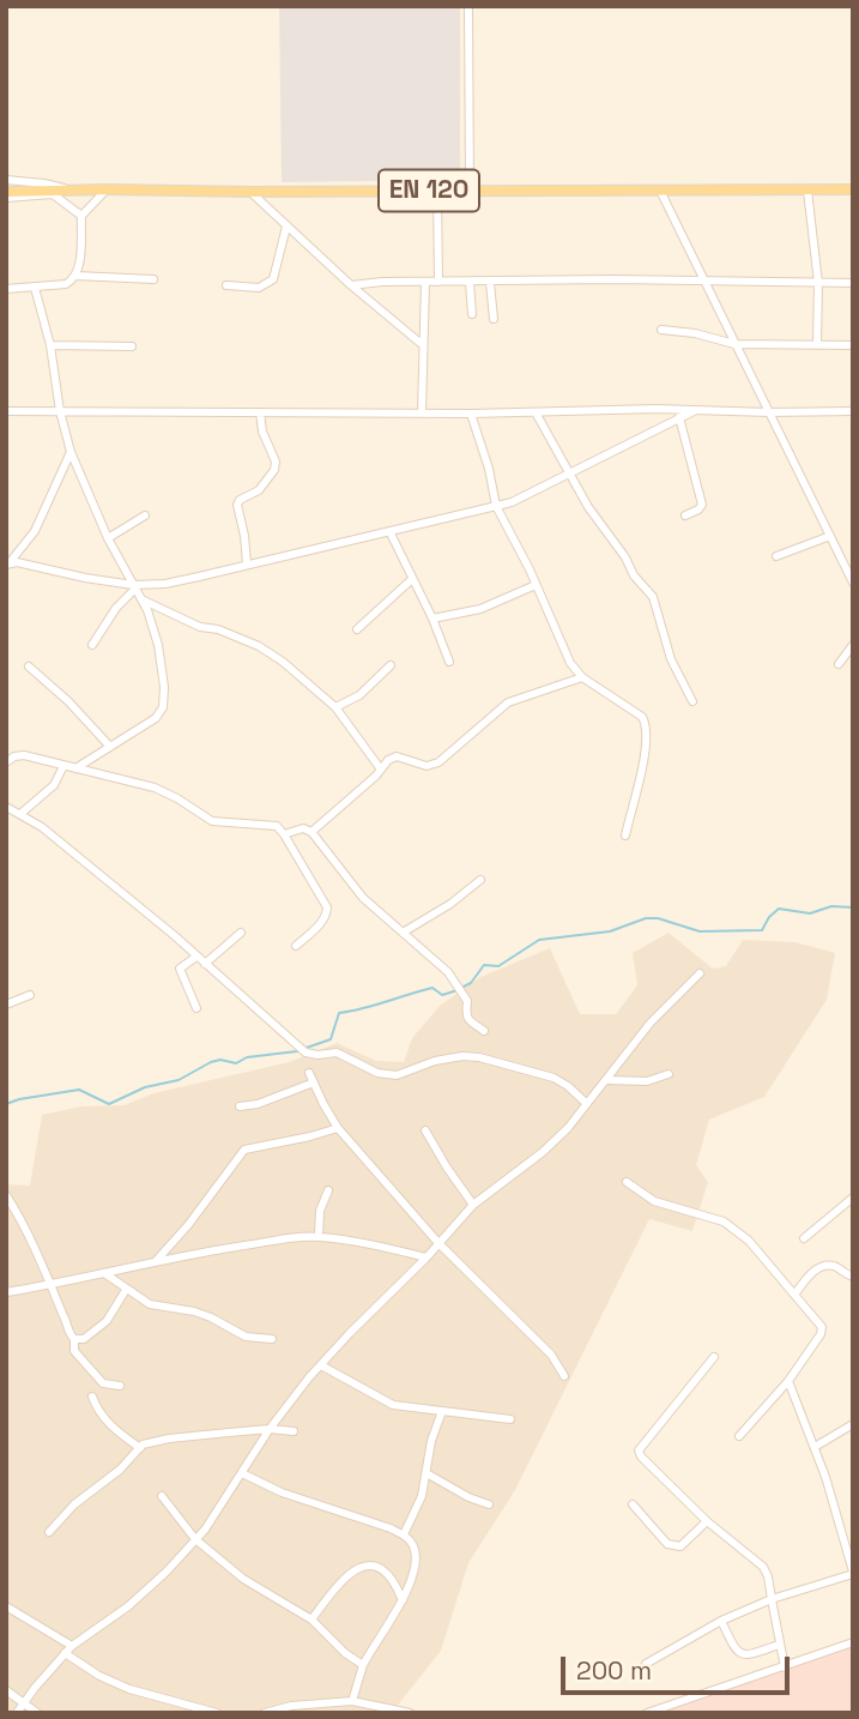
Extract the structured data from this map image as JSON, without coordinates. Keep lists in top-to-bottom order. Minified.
{"streets":{"main road":["EN 120"]},"scale_bar":"200 m"}
